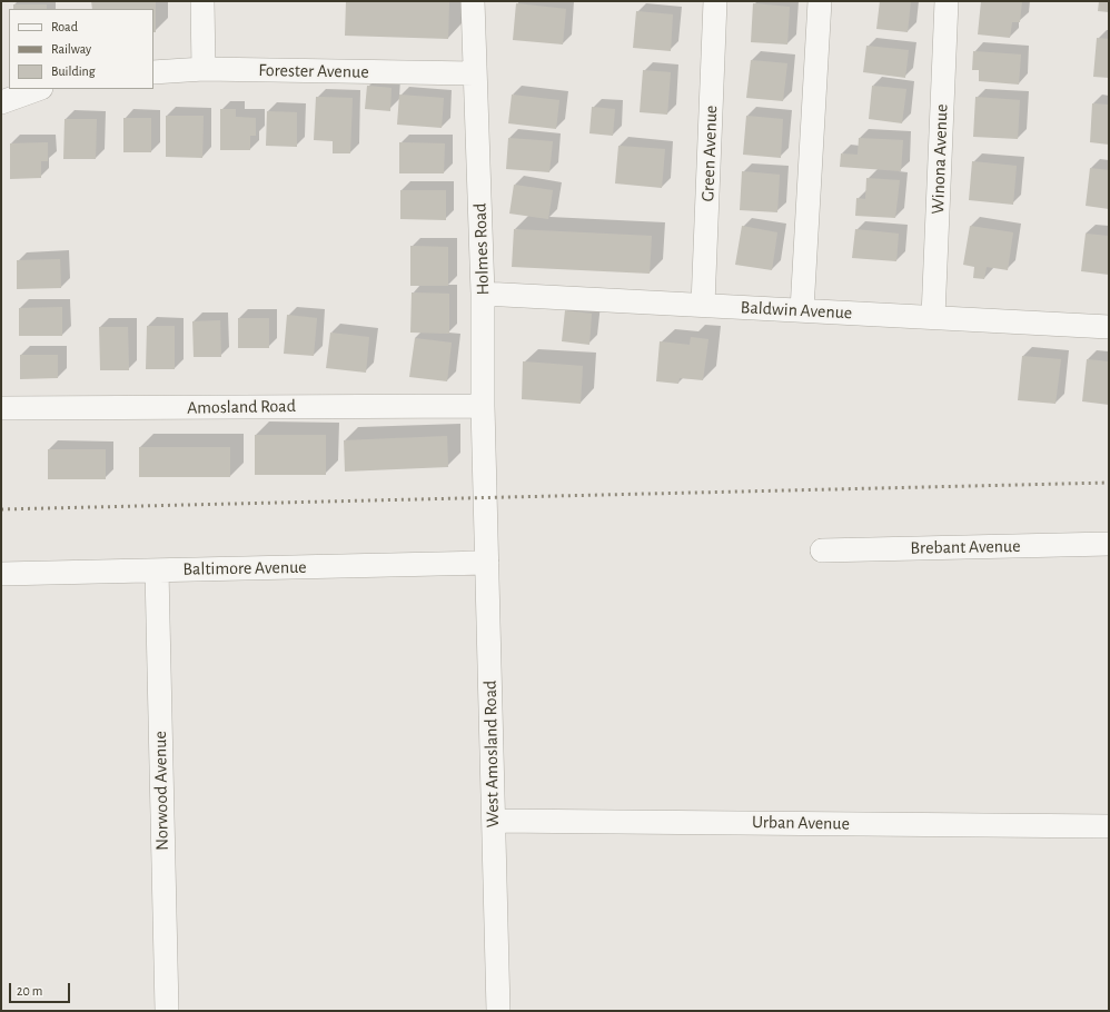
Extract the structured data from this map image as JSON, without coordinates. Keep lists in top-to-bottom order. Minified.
{"streets":{"street":["Forester Avenue","Green Avenue","Winona Avenue","Holmes Road","Baldwin Avenue","Amosland Road","Brebant Avenue","Baltimore Avenue","West Amosland Road","Norwood Avenue","Urban Avenue"]},"crossings":[["Forester Avenue","Holmes Road"],["Green Avenue","Baldwin Avenue"],["Winona Avenue","Baldwin Avenue"],["Holmes Road","Baldwin Avenue"],["Holmes Road","Amosland Road"],["Holmes Road","West Amosland Road"],["Baltimore Avenue","West Amosland Road"],["Baltimore Avenue","Norwood Avenue"],["West Amosland Road","Urban Avenue"]],"legend":["Road","Railway","Building"],"scale_bar":"20 m"}
